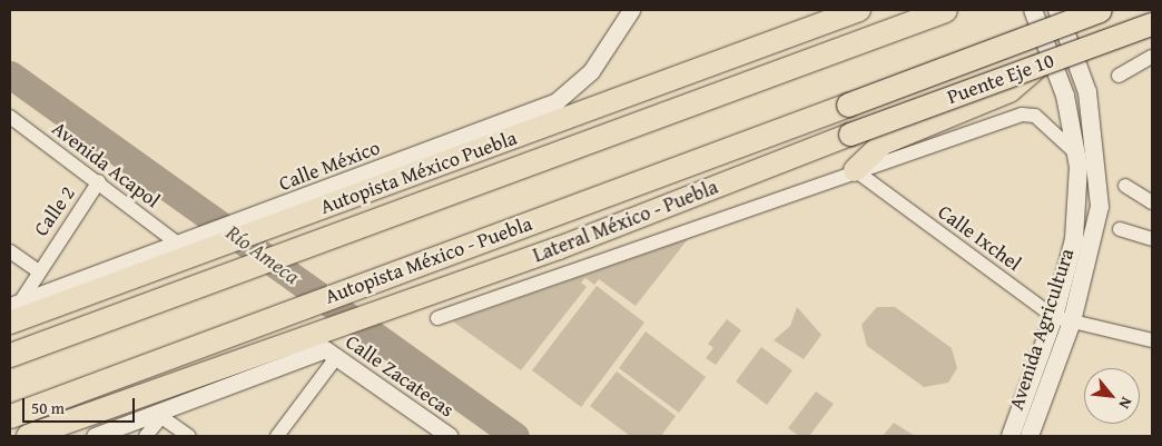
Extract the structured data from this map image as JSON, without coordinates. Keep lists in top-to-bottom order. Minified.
{"streets":{"highway":["Puente Eje 10","Autopista México Puebla","Lateral México - Puebla","Autopista México - Puebla"],"main road":["Avenida Agricultura"],"street":["Avenida Acapol","Calle México","Calle 2","Calle Ixchel","Calle Zacatecas"]},"crossings":[["Puente Eje 10","Lateral México - Puebla"],["Puente Eje 10","Autopista México - Puebla"],["Avenida Acapol","Autopista México Puebla"],["Avenida Acapol","Calle 2"],["Calle México","Autopista México Puebla"],["Autopista México Puebla","Calle 2"],["Calle Ixchel","Avenida Agricultura"]],"water":["Río Ameca"],"scale_bar":"50 m","north":"bottom right"}
